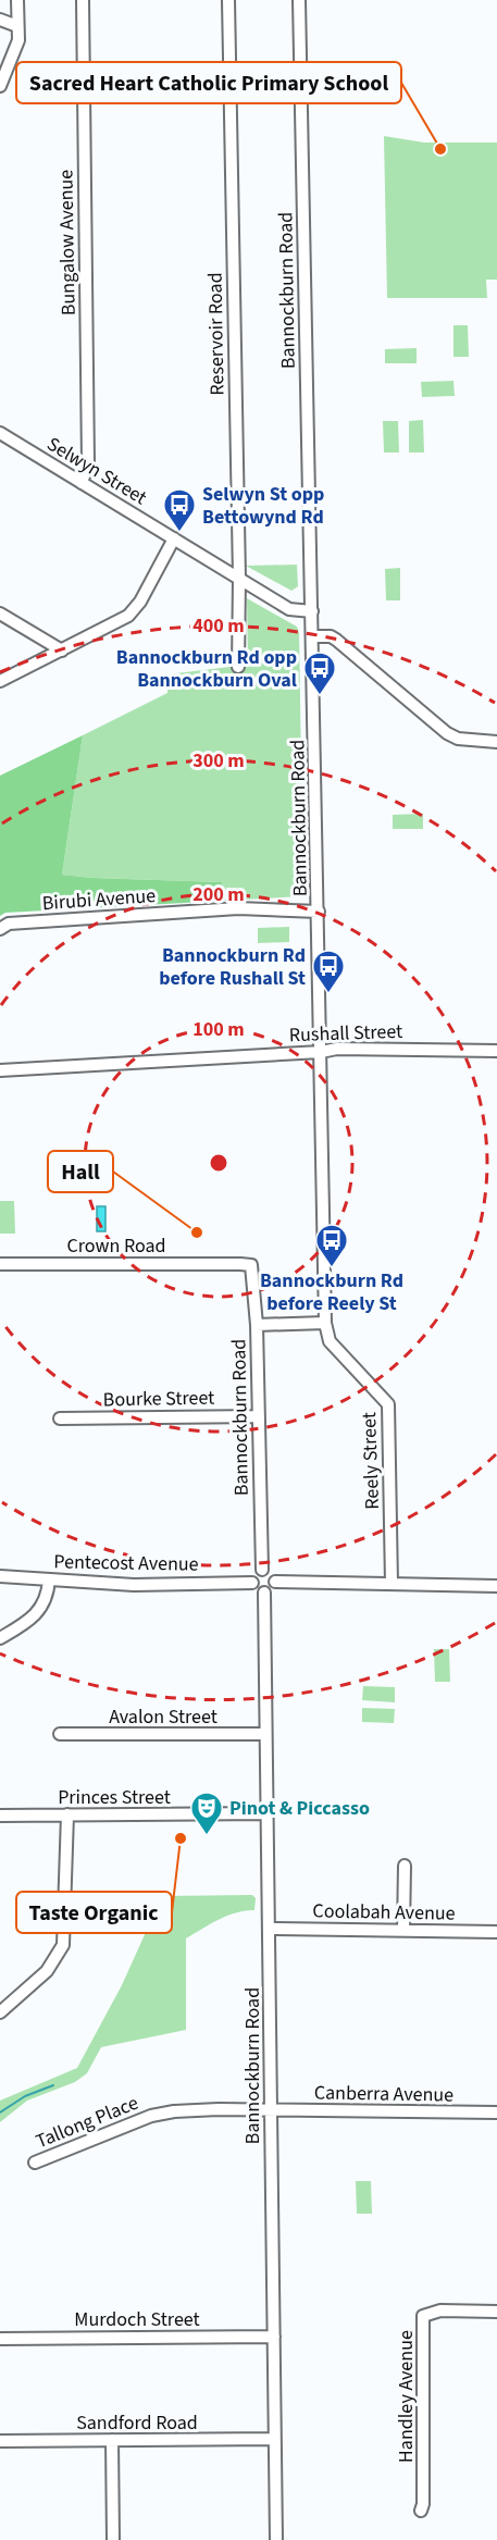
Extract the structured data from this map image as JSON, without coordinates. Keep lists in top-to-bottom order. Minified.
{"streets":{"street":["Bungalow Avenue","Bannockburn Road","Reservoir Road","Selwyn Street","Birubi Avenue","Rushall Street","Crown Road","Bourke Street","Reely Street","Pentecost Avenue","Avalon Street","Princes Street","Coolabah Avenue","Canberra Avenue","Tallong Place","Murdoch Street","Handley Avenue","Sandford Road"]},"crossings":[["Bungalow Avenue","Selwyn Street"],["Bannockburn Road","Selwyn Street"],["Bannockburn Road","Birubi Avenue"],["Bannockburn Road","Rushall Street"],["Bannockburn Road","Crown Road"],["Bannockburn Road","Bourke Street"],["Bannockburn Road","Reely Street"],["Bannockburn Road","Pentecost Avenue"],["Bannockburn Road","Avalon Street"],["Bannockburn Road","Princes Street"],["Bannockburn Road","Coolabah Avenue"],["Bannockburn Road","Canberra Avenue"],["Bannockburn Road","Tallong Place"],["Bannockburn Road","Murdoch Street"],["Bannockburn Road","Sandford Road"],["Reservoir Road","Selwyn Street"],["Canberra Avenue","Tallong Place"]],"places":{"other":["Sacred Heart Catholic Primary School","Hall","Taste Organic"],"bus stop":["Selwyn St opp Bettowynd Rd","Bannockburn Rd opp Bannockburn Oval","Bannockburn Rd before Rushall St","Bannockburn Rd before Reely St"],"theatre":["Pinot & Piccasso"]},"rings":["400 m","300 m","200 m","100 m"]}
